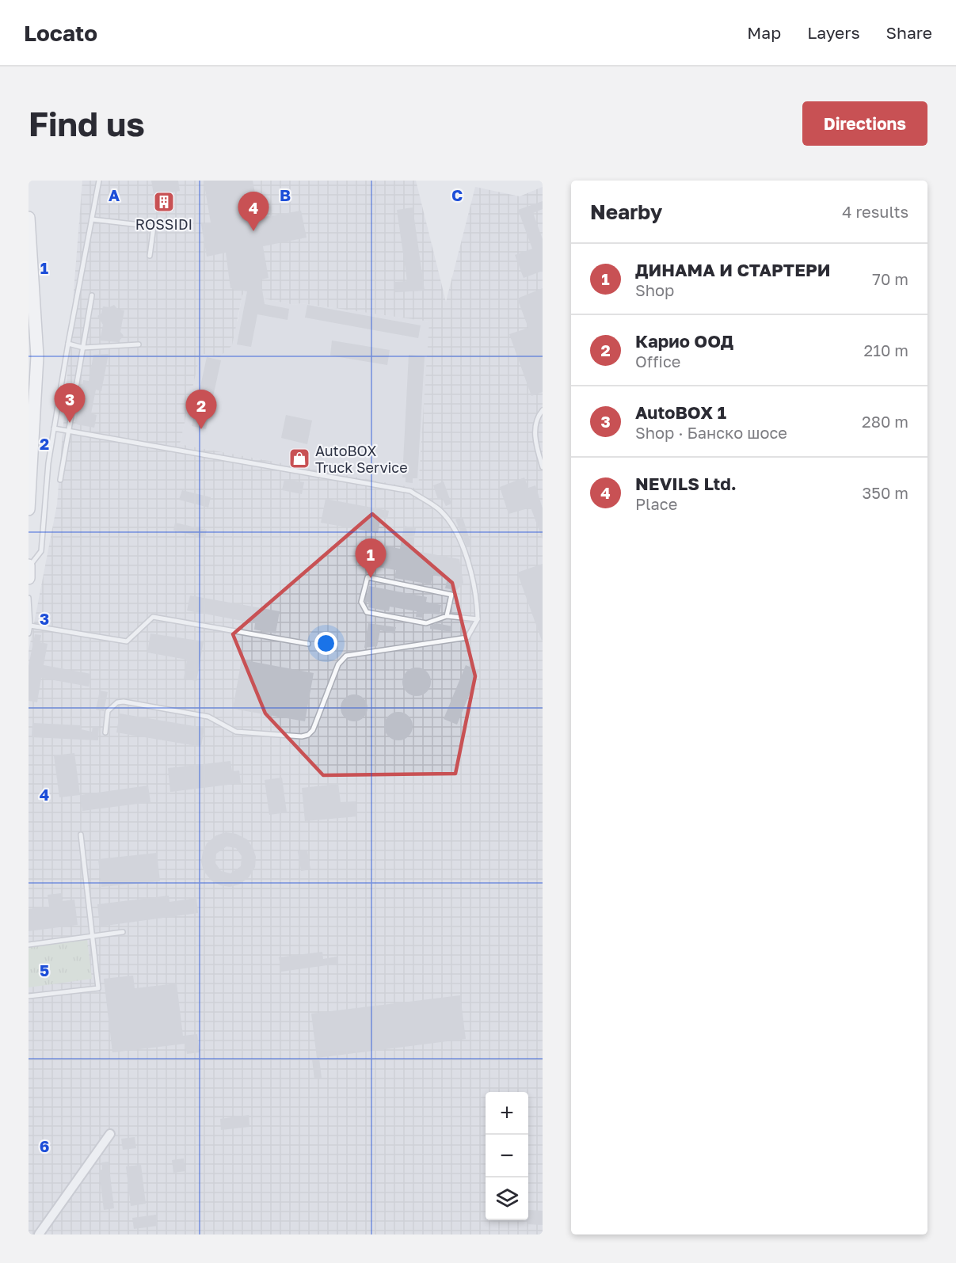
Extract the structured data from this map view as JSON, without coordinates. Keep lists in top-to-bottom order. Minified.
{"places":{"building":["ROSSIDI"],"shop":["AutoBOX Truck Service"]},"page":{"header":"Locato","nav":["Map","Layers","Share"],"buttons":"Directions","title":"Find us","heading":["Nearby","4 results"],"pins":["4","3","2","1"],"list":[{"mark":"1","name":"ДИНАМА И СТАРТЕРИ","note":"Shop","value":"70 m"},{"mark":"2","name":"Карио ООД","note":"Office","value":"210 m"},{"mark":"3","name":"AutoBOX 1","note":"Shop · Банско шосе","value":"280 m"},{"mark":"4","name":"NEVILS Ltd.","note":"Place","value":"350 m"}],"map_buttons":["+","−"]},"grid":{"columns":["A","B","C"],"rows":["1","2","3","4","5","6"]}}
